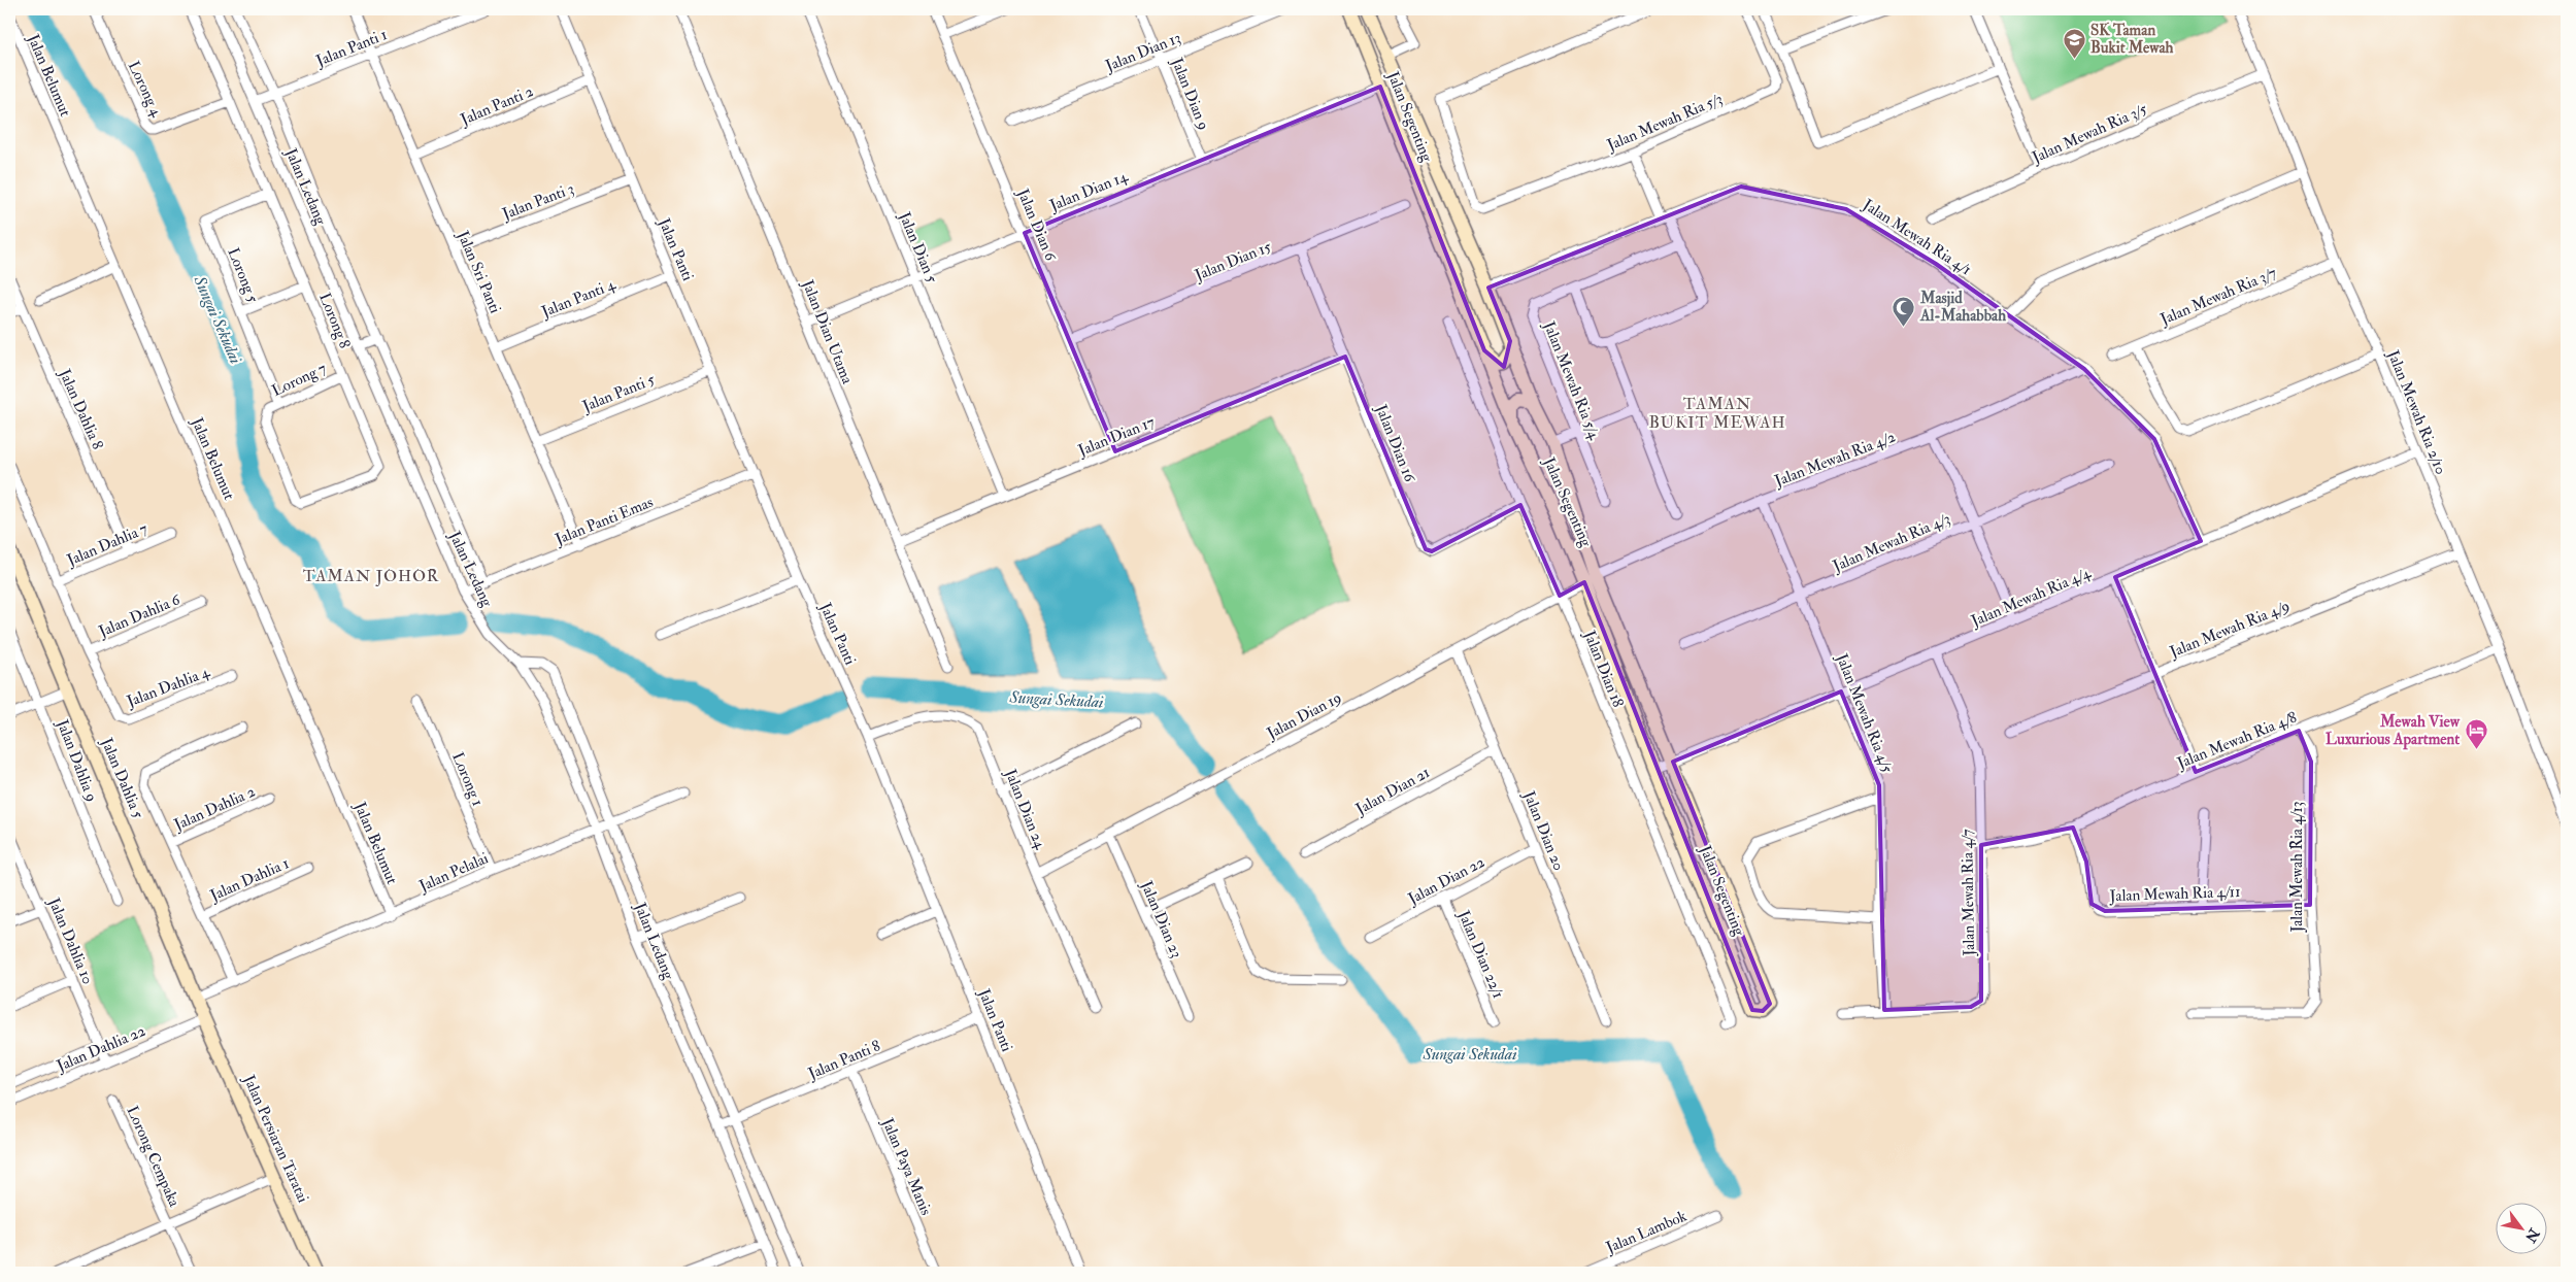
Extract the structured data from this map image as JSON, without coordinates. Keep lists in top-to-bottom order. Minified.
{"streets":{"street":["Jalan Panti 1","Jalan Dian 13","Jalan Belumut","Lorong 4","Jalan Dian 9","Jalan Panti 2","Jalan Segenting","Jalan Mewah Ria 5/3","Jalan Mewah Ria 3/5","Jalan Ledang","Jalan Dian 14","Jalan Panti 3","Jalan Dian 6","Jalan Mewah Ria 4/1","Jalan Dian 5","Jalan Panti","Jalan Dian 15","Jalan Sri Panti","Lorong 5","Jalan Mewah Ria 3/7","Jalan Panti 4","Lorong 8","Jalan Dian Utama","Lorong 7","Jalan Mewah Ria 5/4","Jalan Panti 5","Jalan Dahlia 8","Jalan Mewah Ria 2/10","Jalan Dian 17","Jalan Dian 16","Jalan Mewah Ria 4/2","Jalan Panti Emas","Jalan Mewah Ria 4/3","Jalan Dahlia 7","Jalan Mewah Ria 4/4","Jalan Dahlia 6","Jalan Mewah Ria 4/9","Jalan Dian 18","Jalan Dahlia 4","Jalan Mewah Ria 4/5","Jalan Dian 19","Jalan Mewah Ria 4/8","Jalan Dahlia 9","Jalan Dahlia 5","Lorong 1","Jalan Dian 21","Jalan Dahlia 2","Jalan Dian 24","Jalan Dian 20","Jalan Mewah Ria 4/13","Jalan Pelalai","Jalan Dahlia 1","Jalan Dian 22","Jalan Mewah Ria 4/7","Jalan Mewah Ria 4/11","Jalan Dian 23","Jalan Dahlia 10","Jalan Dian 22/1","Jalan Dahlia 22","Jalan Panti 8","Jalan Persiaran Taratai","Lorong Cempaka","Jalan Paya Manis","Jalan Lambok"]},"crossings":[["Jalan Panti 1","Jalan Ledang"],["Jalan Panti 1","Jalan Sri Panti"],["Jalan Dian 13","Jalan Dian 9"],["Jalan Belumut","Jalan Pelalai"],["Lorong 4","Lorong 8"],["Jalan Dian 9","Jalan Dian 14"],["Jalan Panti 2","Jalan Panti"],["Jalan Panti 2","Jalan Sri Panti"],["Jalan Segenting","Jalan Dian 14"],["Jalan Segenting","Jalan Mewah Ria 4/1"],["Jalan Segenting","Jalan Mewah Ria 4/2"],["Jalan Segenting","Jalan Mewah Ria 4/4"],["Jalan Segenting","Jalan Dian 19"],["Jalan Mewah Ria 3/5","Jalan Mewah Ria 2/10"],["Jalan Ledang","Jalan Panti Emas"],["Jalan Ledang","Jalan Pelalai"],["Jalan Ledang","Jalan Panti 8"],["Jalan Dian 14","Jalan Dian 6"],["Jalan Dian 14","Jalan Dian 5"],["Jalan Dian 14","Jalan Dian Utama"],["Jalan Panti 3","Jalan Panti"],["Jalan Panti 3","Jalan Sri Panti"],["Jalan Dian 6","Jalan Dian 15"],["Jalan Dian 6","Jalan Dian 17"],["Jalan Mewah Ria 4/1","Jalan Mewah Ria 4/2"],["Jalan Mewah Ria 4/1","Jalan Mewah Ria 4/4"],["Jalan Dian 5","Jalan Dian 17"],["Jalan Panti","Jalan Panti 4"],["Jalan Panti","Jalan Panti 5"],["Jalan Panti","Jalan Panti Emas"],["Jalan Panti","Jalan Dian 24"],["Jalan Panti","Jalan Panti 8"],["Jalan Dian 15","Jalan Dian 16"],["Jalan Sri Panti","Jalan Panti 4"],["Jalan Sri Panti","Jalan Panti 5"],["Jalan Sri Panti","Jalan Panti Emas"],["Lorong 5","Lorong 8"],["Lorong 5","Lorong 7"],["Jalan Mewah Ria 3/7","Jalan Mewah Ria 2/10"],["Lorong 8","Lorong 7"],["Jalan Dian Utama","Jalan Dian 17"],["Jalan Dahlia 8","Jalan Dahlia 7"],["Jalan Mewah Ria 2/10","Jalan Mewah Ria 4/4"],["Jalan Mewah Ria 2/10","Jalan Mewah Ria 4/9"],["Jalan Mewah Ria 2/10","Jalan Mewah Ria 4/8"],["Jalan Dian 17","Jalan Dian 16"],["Jalan Dian 16","Jalan Dian 18"],["Jalan Mewah Ria 4/2","Jalan Mewah Ria 4/5"],["Jalan Mewah Ria 4/2","Jalan Dian 19"],["Jalan Mewah Ria 4/3","Jalan Mewah Ria 4/5"],["Jalan Mewah Ria 4/4","Jalan Mewah Ria 4/5"],["Jalan Mewah Ria 4/4","Jalan Mewah Ria 4/7"],["Jalan Dahlia 6","Jalan Dahlia 4"],["Jalan Dian 18","Jalan Dian 19"],["Jalan Mewah Ria 4/5","Jalan Mewah Ria 4/7"],["Jalan Dian 19","Jalan Dian 24"],["Jalan Dian 19","Jalan Dian 20"],["Jalan Dian 19","Jalan Dian 23"],["Jalan Mewah Ria 4/8","Jalan Mewah Ria 4/13"],["Jalan Mewah Ria 4/8","Jalan Mewah Ria 4/7"],["Jalan Mewah Ria 4/8","Jalan Mewah Ria 4/11"],["Jalan Dahlia 5","Jalan Pelalai"],["Jalan Dahlia 5","Jalan Dahlia 22"],["Jalan Dahlia 5","Jalan Persiaran Taratai"],["Lorong 1","Jalan Pelalai"],["Jalan Dian 21","Jalan Dian 20"],["Jalan Dian 20","Jalan Dian 22"],["Jalan Mewah Ria 4/13","Jalan Mewah Ria 4/11"],["Jalan Dian 22","Jalan Dian 22/1"],["Jalan Dahlia 10","Jalan Dahlia 22"],["Jalan Dahlia 22","Jalan Persiaran Taratai"],["Jalan Panti 8","Jalan Paya Manis"],["Jalan Persiaran Taratai","Lorong Cempaka"]],"districts":["TAMAN BUKIT MEWAH","TAMAN JOHOR"],"water":["Sungai Sekudai"],"places":{"school or university":["SK Taman Bukit Mewah"],"mosque":["Masjid Al-Mahabbah"],"hotel":["Mewah View Luxurious Apartment"]},"north":"bottom right"}
